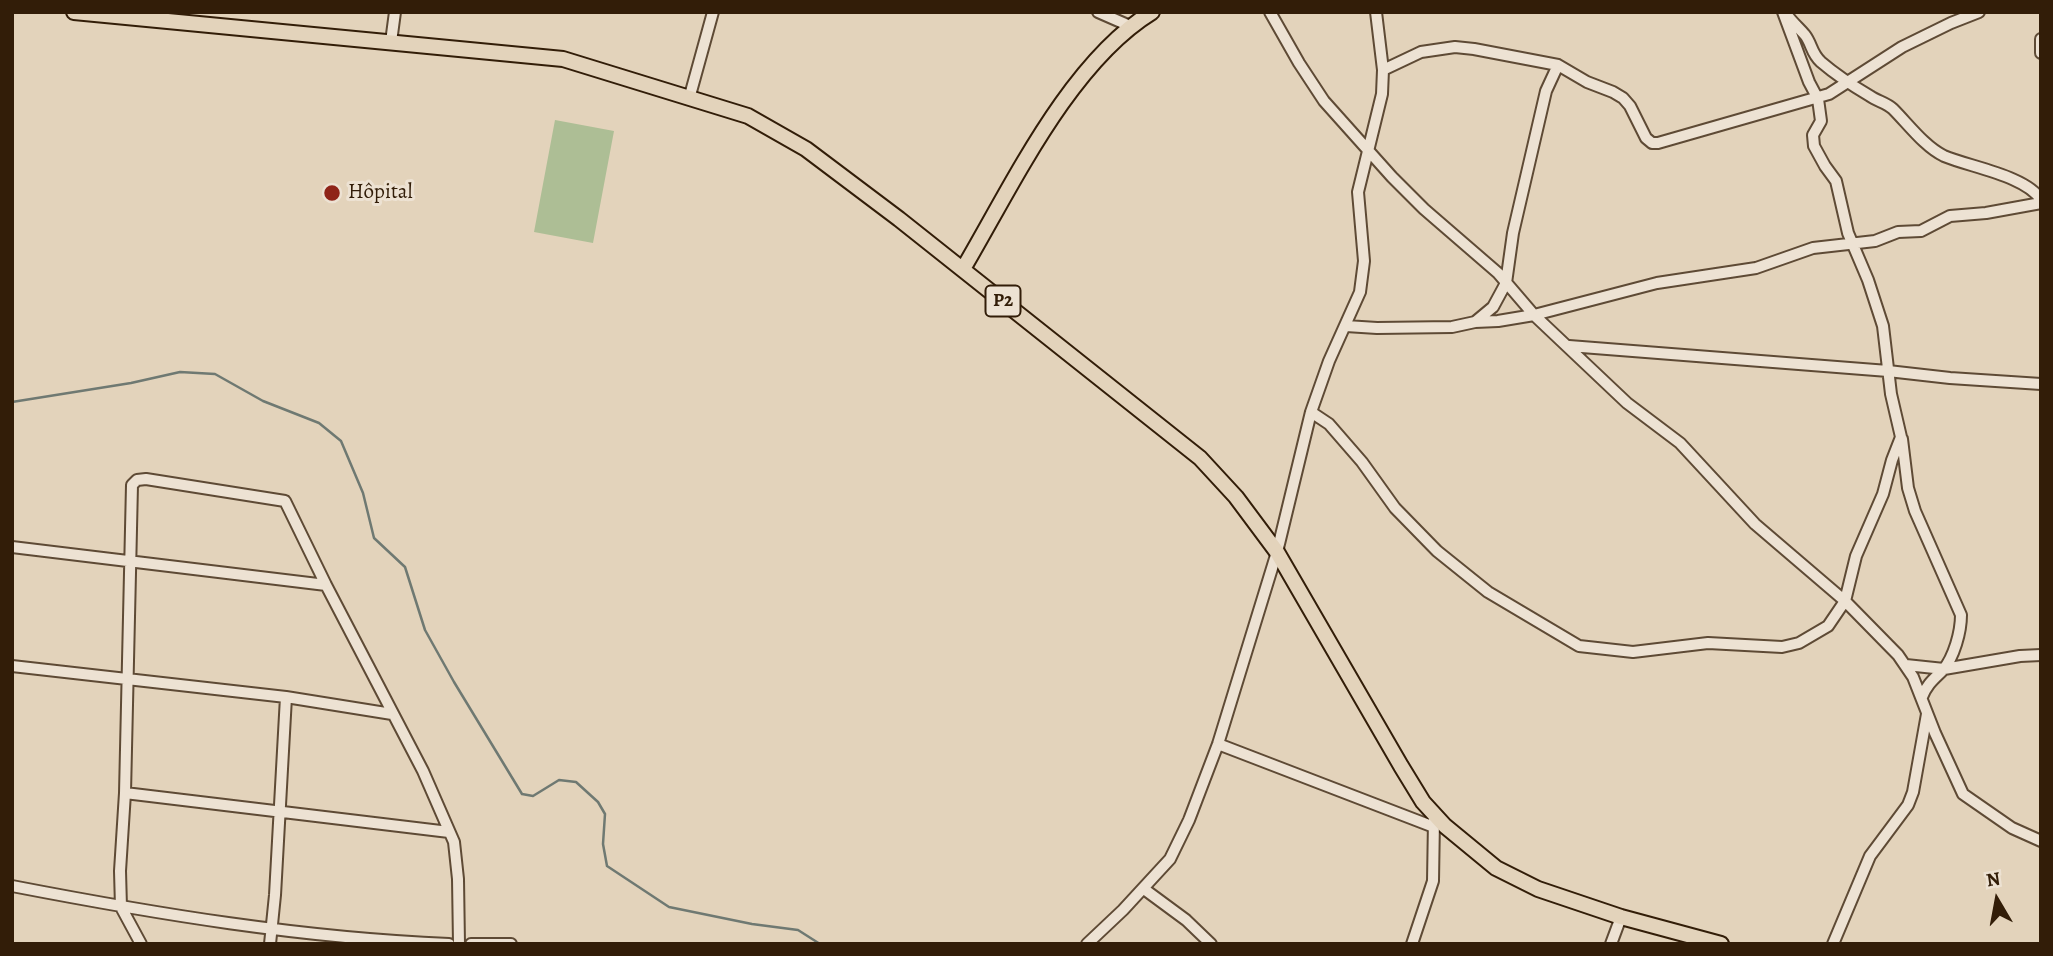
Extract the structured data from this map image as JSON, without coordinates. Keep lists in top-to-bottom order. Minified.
{"streets":{"main road":["P2"]},"places":["Hôpital"],"north":"top"}
